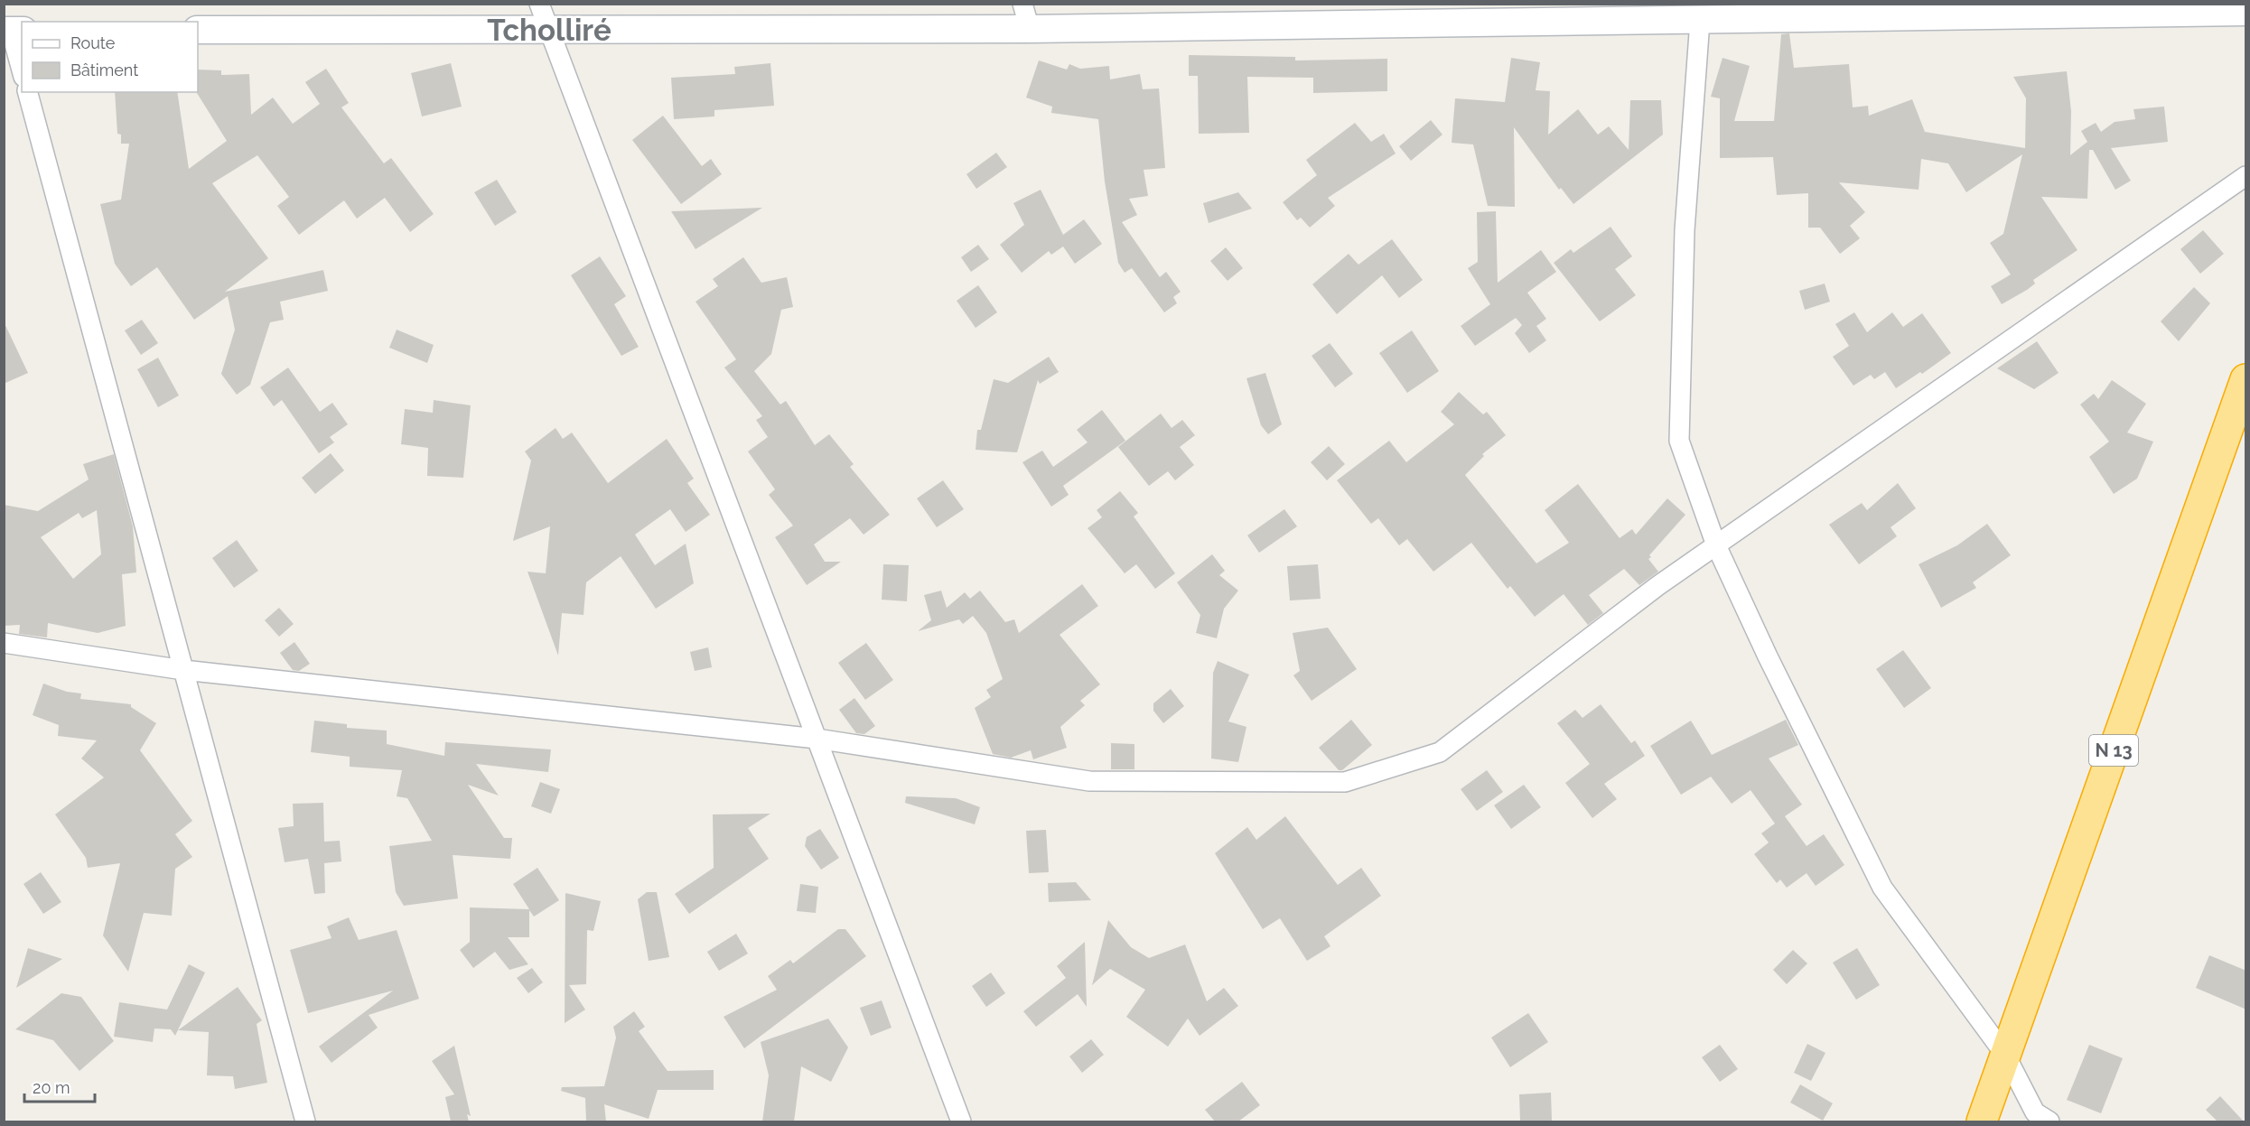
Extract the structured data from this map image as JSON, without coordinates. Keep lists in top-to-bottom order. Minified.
{"streets":{"highway":["N 13"]},"districts":["Tcholliré"],"legend":["Route","Bâtiment"],"scale_bar":"20 m"}
